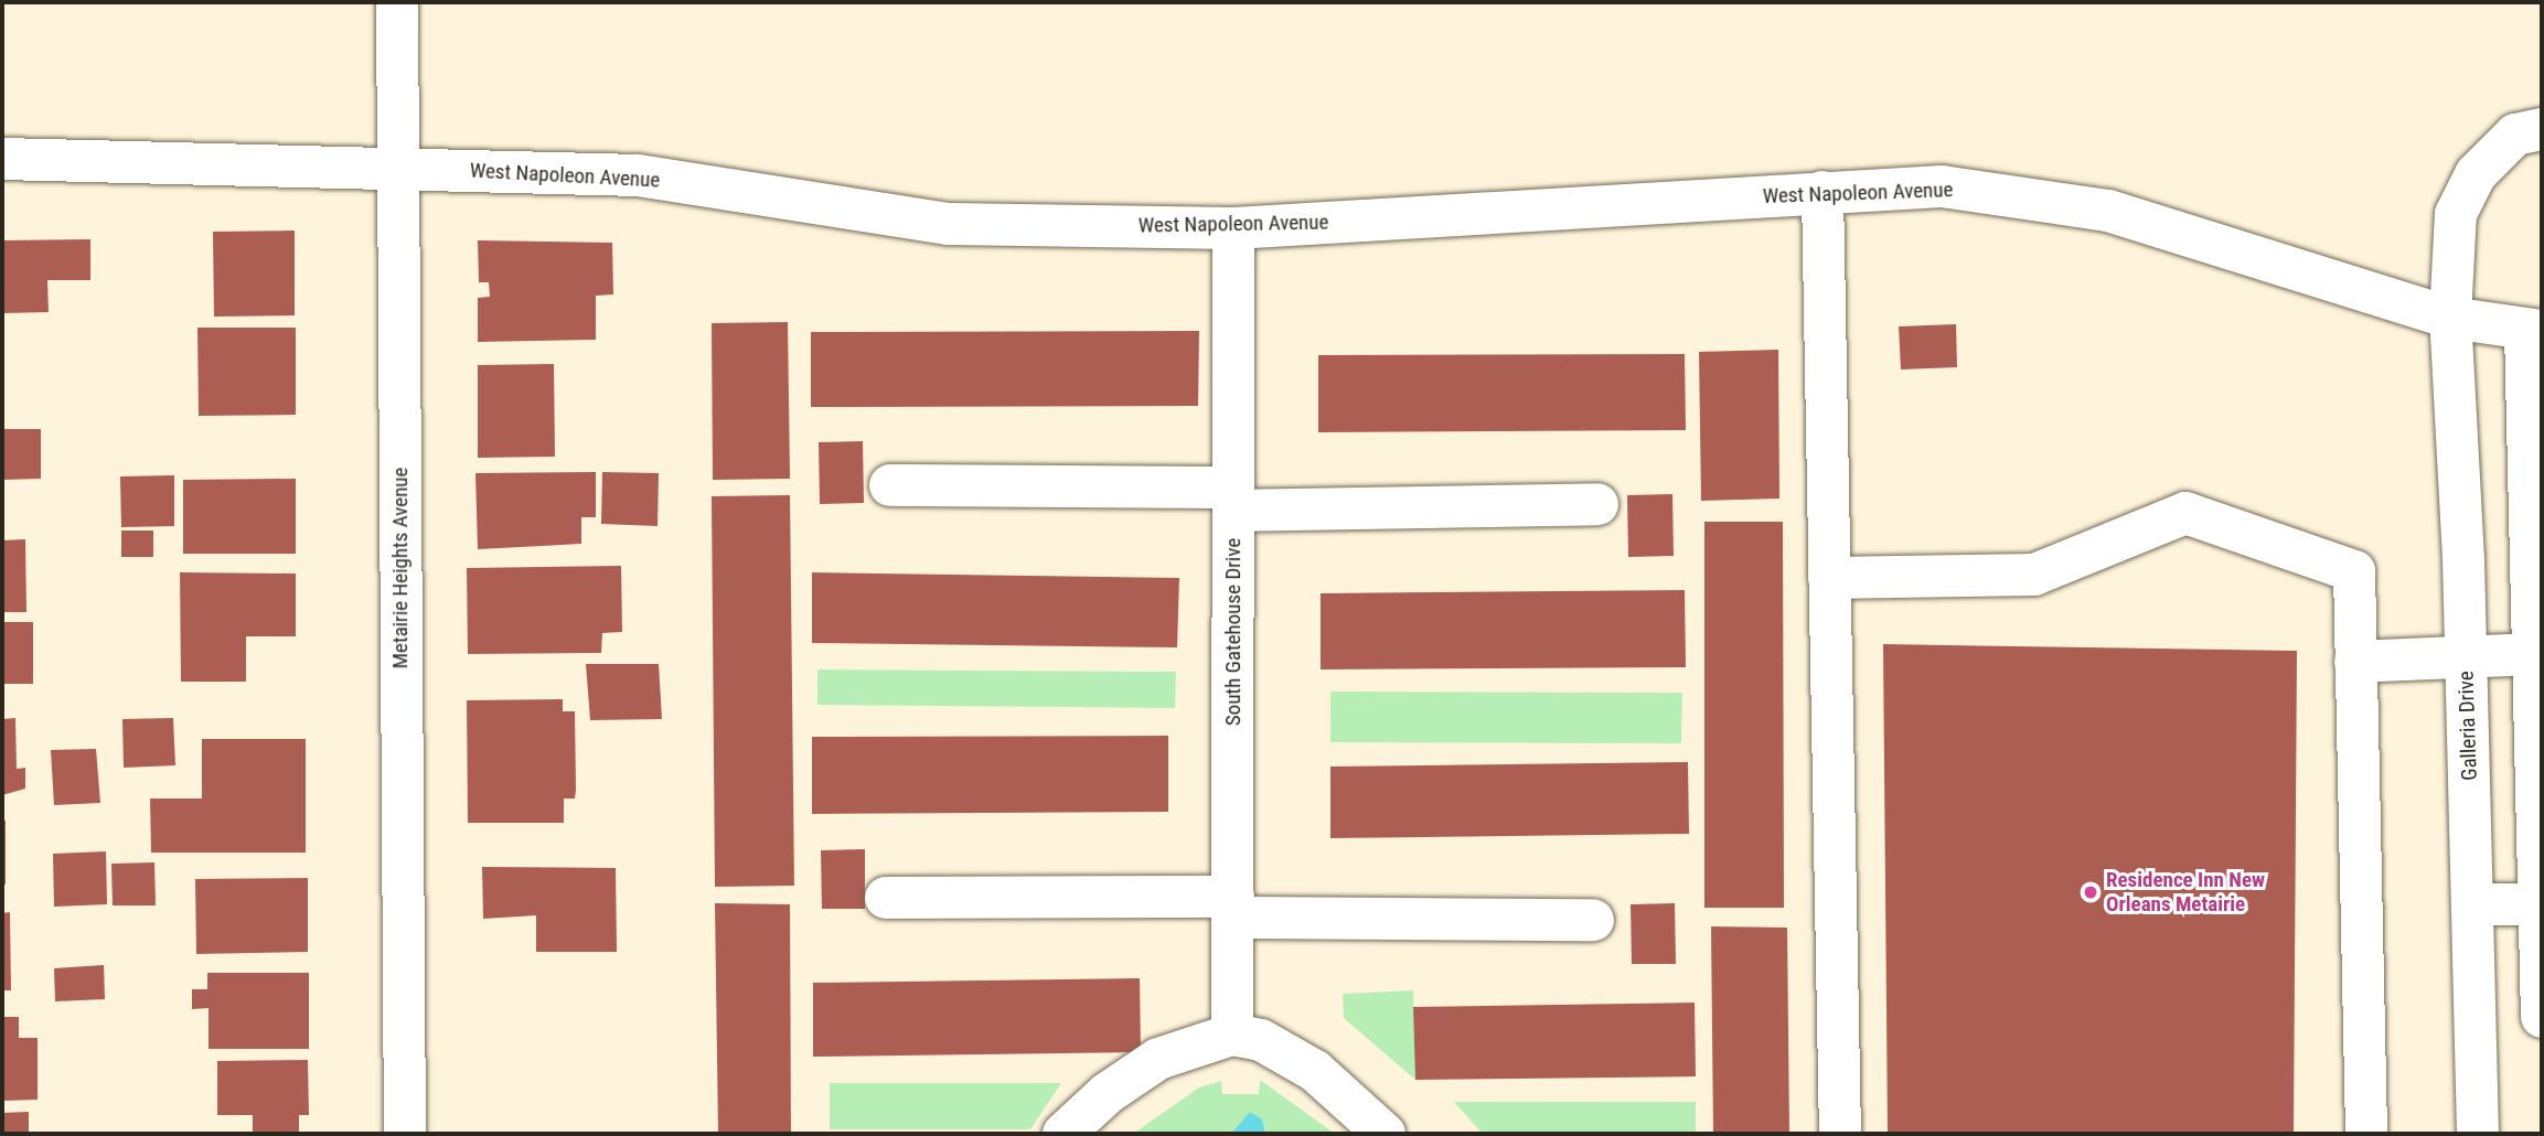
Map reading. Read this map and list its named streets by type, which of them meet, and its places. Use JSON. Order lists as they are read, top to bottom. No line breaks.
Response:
{"streets":{"street":["West Napoleon Avenue","Metairie Heights Avenue","South Gatehouse Drive","Galleria Drive"]},"crossings":[["West Napoleon Avenue","Metairie Heights Avenue"],["West Napoleon Avenue","South Gatehouse Drive"],["West Napoleon Avenue","Galleria Drive"]],"places":["Residence Inn New Orleans Metairie"]}
